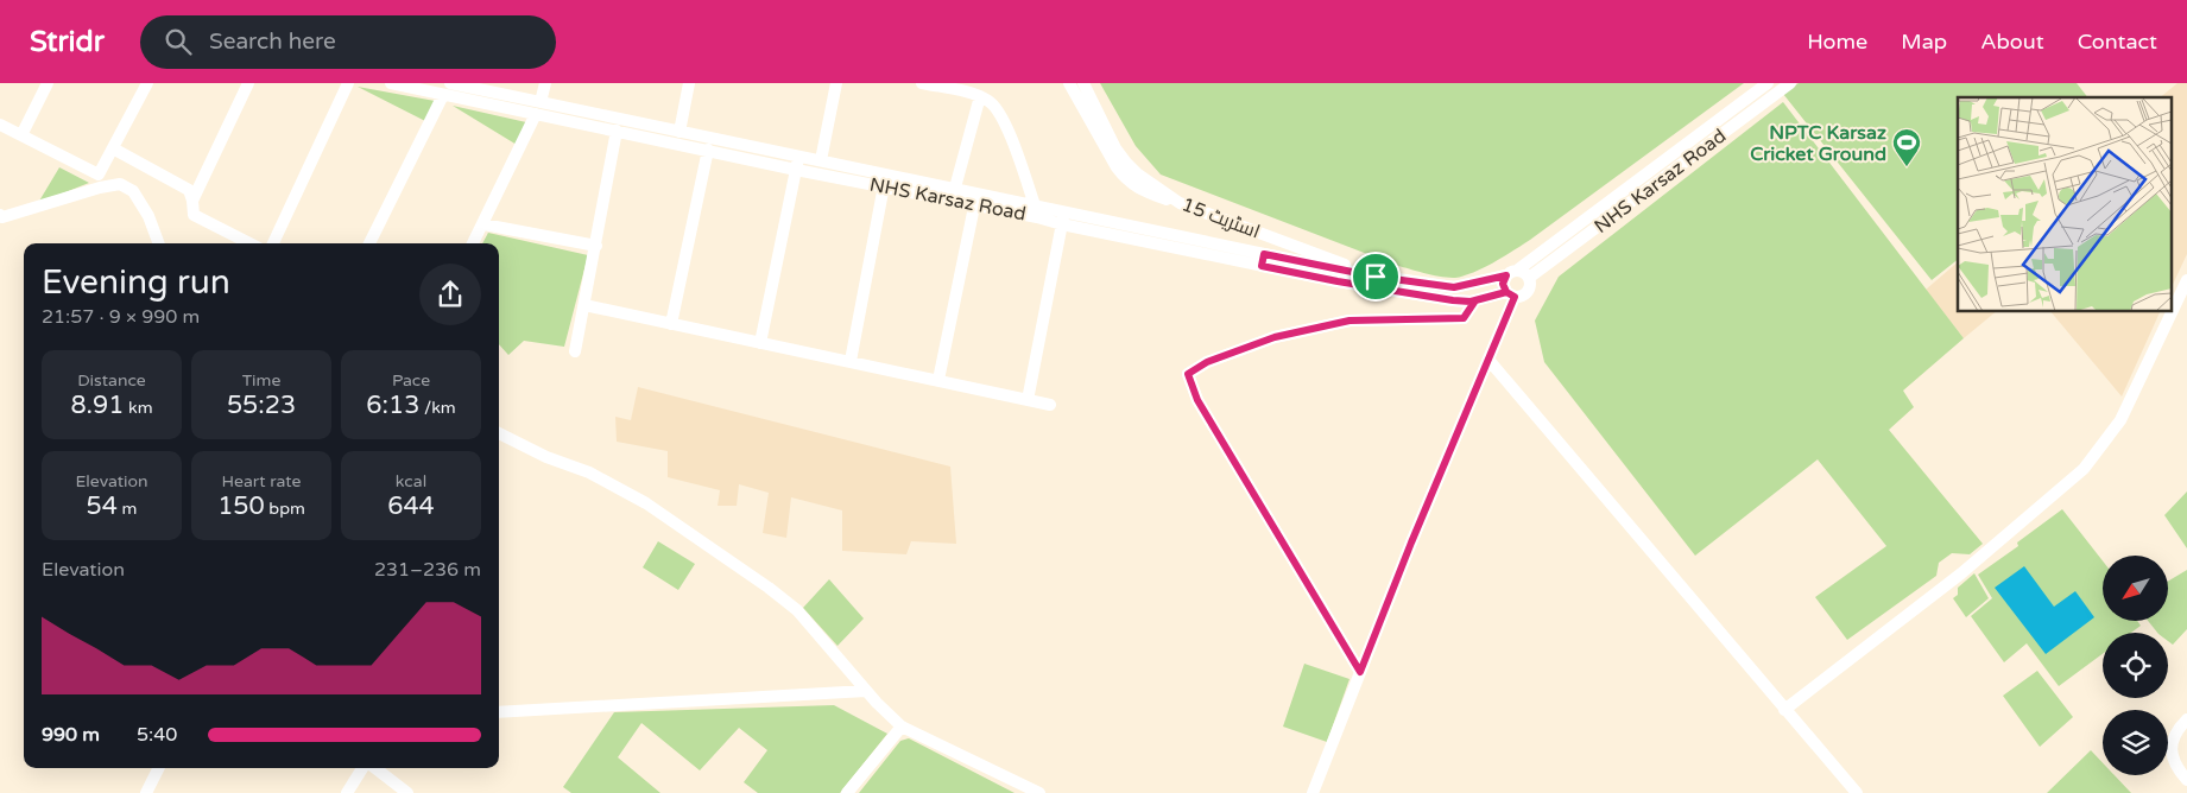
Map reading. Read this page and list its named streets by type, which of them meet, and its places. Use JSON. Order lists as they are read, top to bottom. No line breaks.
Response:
{"streets":{"street":["NHS Karsaz Road","اسٹریٹ 15"]},"crossings":[["NHS Karsaz Road","اسٹریٹ 15"]],"places":{"sports":["NPTC Karsaz Cricket Ground"]},"north":"bottom left","page":{"header":"Stridr","search":"Search here","nav":["Home","Map","About","Contact"],"heading":["Evening run","21:57 · 9 × 990 m"],"stats":[["Distance","8.91 km"],["Time","55:23"],["Pace","6:13 /km"],["Elevation","54 m"],["Heart rate","150 bpm"],["kcal","644"]],"chart":["Elevation","231–236 m"],"list":[{"name":"990 m","note":"5:40"}]}}
